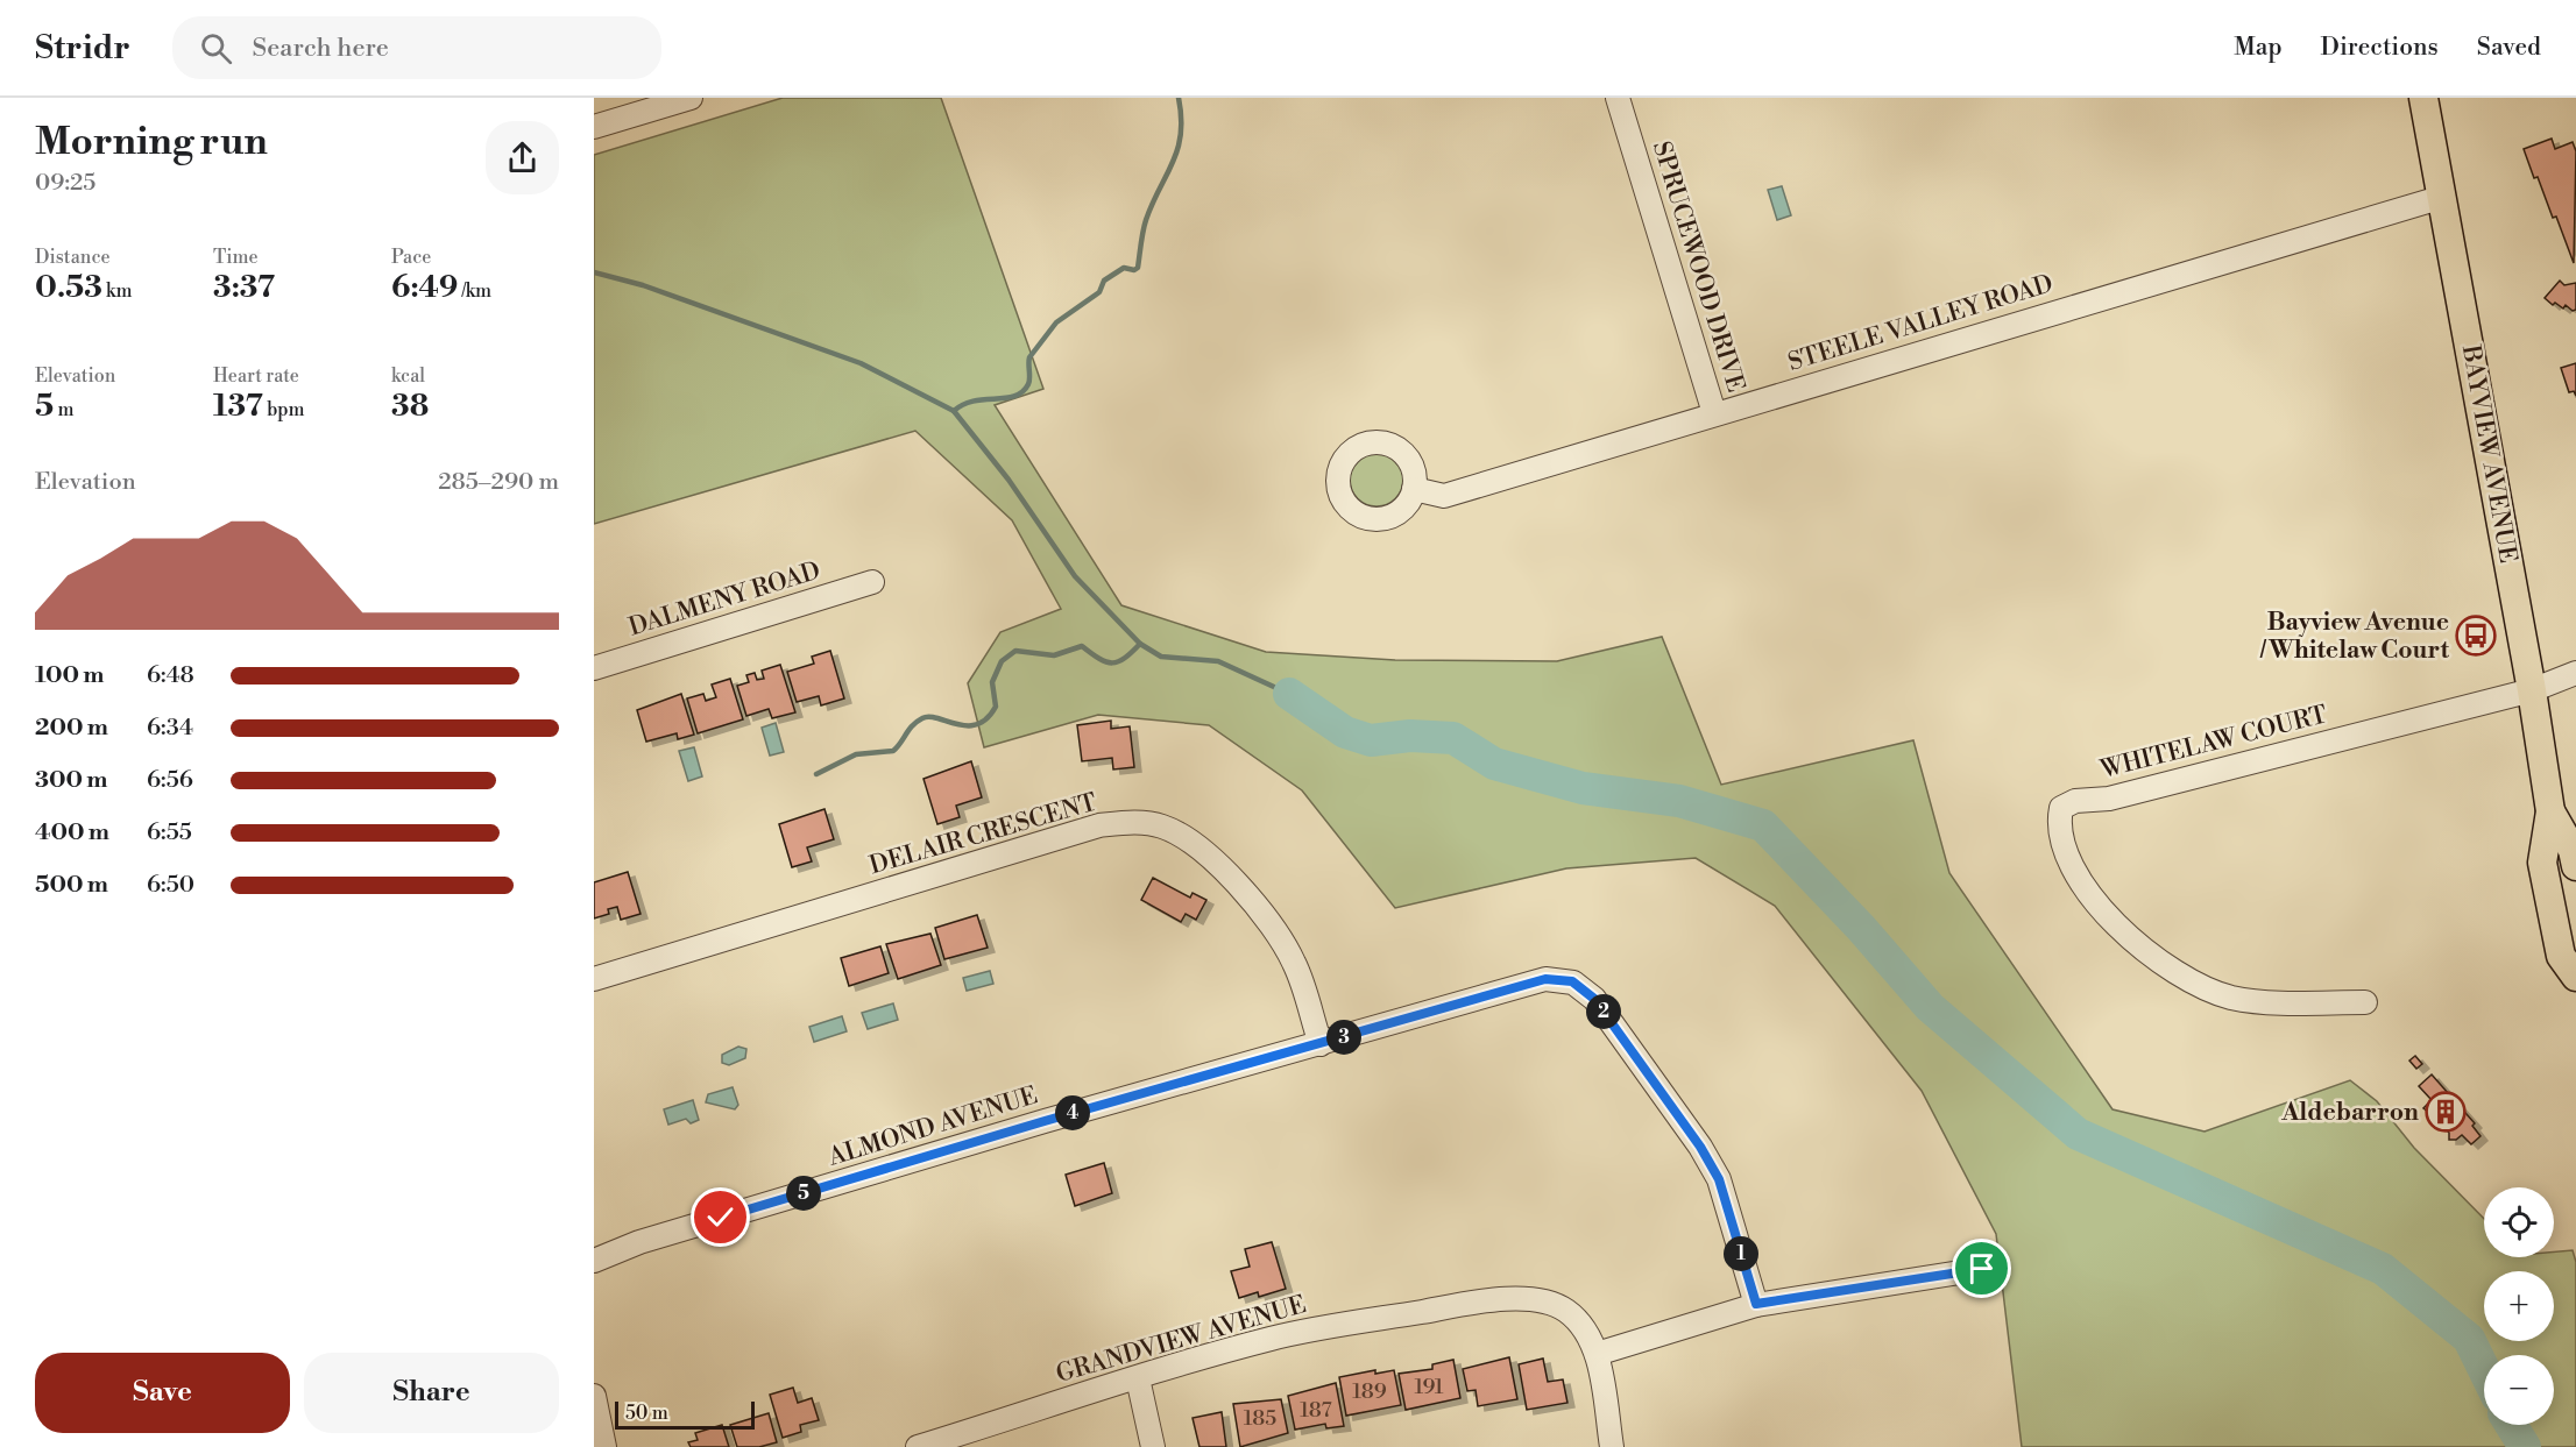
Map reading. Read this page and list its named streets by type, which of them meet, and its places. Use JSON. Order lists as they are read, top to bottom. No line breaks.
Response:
{"streets":{"main road":["BAYVIEW AVENUE"],"street":["SPRUCEWOOD DRIVE","STEELE VALLEY ROAD","DALMENY ROAD","WHITELAW COURT","DELAIR CRESCENT","ALMOND AVENUE","GRANDVIEW AVENUE"]},"crossings":[["SPRUCEWOOD DRIVE","STEELE VALLEY ROAD"],["STEELE VALLEY ROAD","BAYVIEW AVENUE"],["BAYVIEW AVENUE","WHITELAW COURT"],["DELAIR CRESCENT","ALMOND AVENUE"]],"places":{"bus stop":["Bayview Avenue / Whitelaw Court"],"building":["Aldebarron"]},"house_numbers":["191","189","187","185"],"scale_bar":"50 m","page":{"header":"Stridr","search":"Search here","nav":["Map","Directions","Saved"],"heading":["Morning run","09:25"],"stats":[["Distance","0.53 km"],["Time","3:37"],["Pace","6:49 /km"],["Elevation","5 m"],["Heart rate","137 bpm"],["kcal","38"]],"chart":["Elevation","285–290 m"],"list":[{"name":"100 m","note":"6:48"},{"name":"200 m","note":"6:34"},{"name":"300 m","note":"6:56"},{"name":"400 m","note":"6:55"},{"name":"500 m","note":"6:50"}],"pins":["2","3","4","5","1"],"map_buttons":["+","−"],"buttons":["Save","Share"],"scale":"50 m"}}
